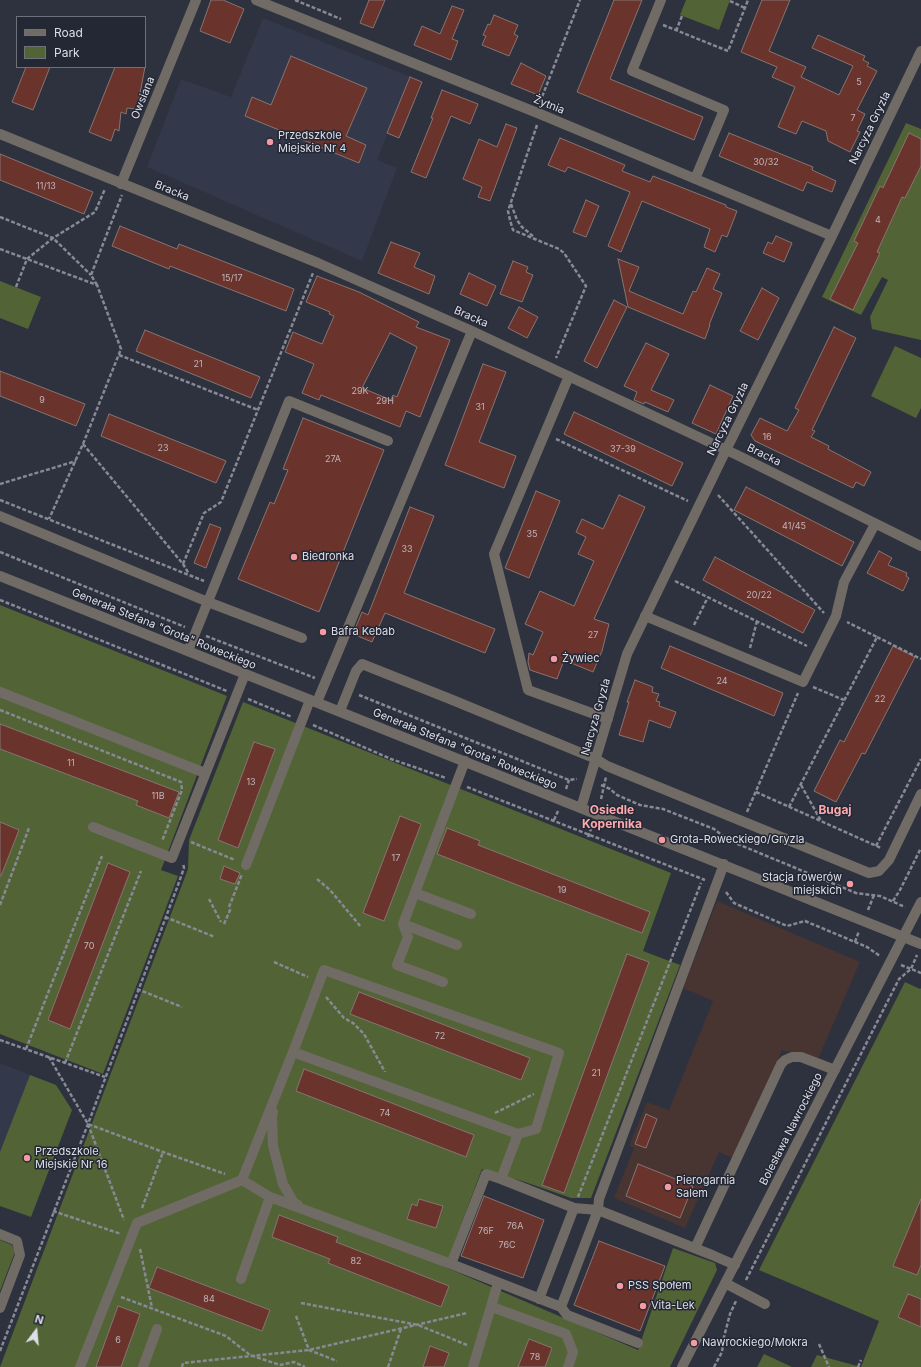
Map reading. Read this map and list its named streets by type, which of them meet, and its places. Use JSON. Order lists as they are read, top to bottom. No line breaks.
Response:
{"streets":{"street":["Owsiana","Żytnia","Narcyza Gryzla","Bracka","Generała Stefana \"Grota\" Roweckiego","Bolesława Nawrockiego"]},"crossings":[["Owsiana","Bracka"],["Żytnia","Narcyza Gryzla"],["Narcyza Gryzla","Bracka"],["Narcyza Gryzla","Generała Stefana \"Grota\" Roweckiego"],["Generała Stefana \"Grota\" Roweckiego","Bolesława Nawrockiego"]],"districts":["Osiedle Kopernika","Bugaj"],"places":["Przedszkole Miejskie Nr 4","Biedronka","Bafra Kebab","Żywiec","Grota-Roweckiego/Gryzla","Stacja rowerów miejskich","Przedszkole Miejskie Nr 16","Pierogarnia Salem","PSS Społem","Vita-Lek","Nawrockiego/Mokra"],"house_numbers":["5","7","30/32","11/13","4","15/17","21","29K","9","29H","31","16","23","37-39","27A","41/45","35","33","20/22","27","24","22","11","13","11B","17","19","70","72","21","74","76A","76F","76C","82","84","6","78"],"legend":["Road","Park"],"north":"top"}
